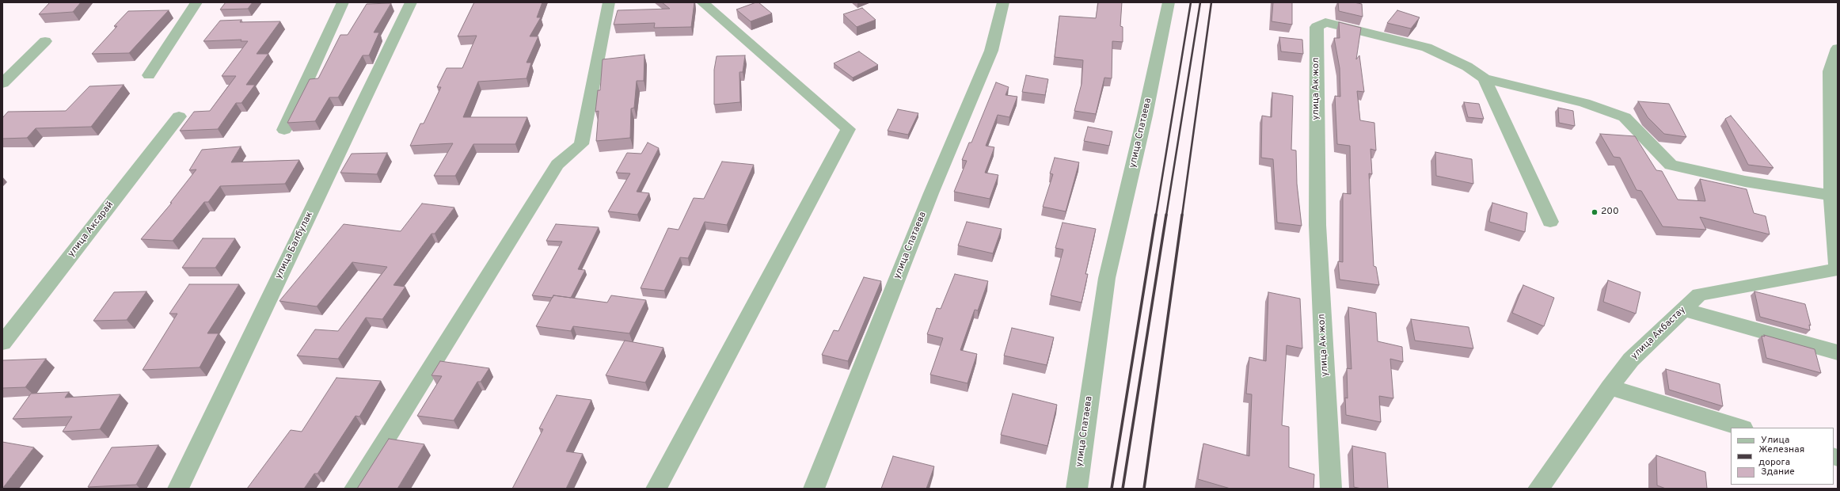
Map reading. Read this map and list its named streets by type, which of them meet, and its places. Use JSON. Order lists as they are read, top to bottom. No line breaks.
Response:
{"streets":{"street":["улица Ак жол","улица Спатаева","улица Аксарай","улица Балбулак","улица Акбастау"]},"places":["200"],"legend":["Улица","Железная дорога","Здание"]}
